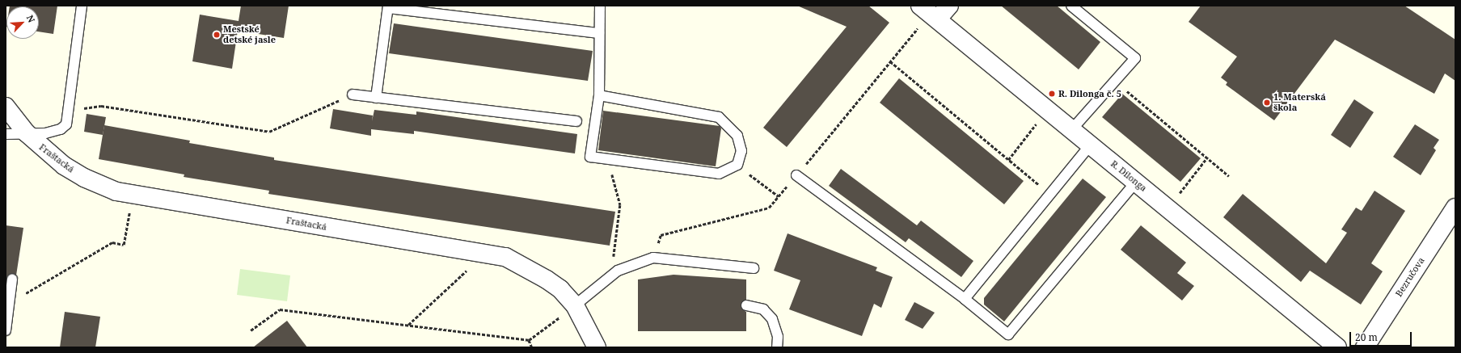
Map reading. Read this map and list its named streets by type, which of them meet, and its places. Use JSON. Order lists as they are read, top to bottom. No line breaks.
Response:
{"streets":{"street":["Fraštacká","R. Dilonga","Bezručova"]},"places":["Mestské detské jasle","R. Dilonga č. 5","1. Materská škola"],"scale_bar":"20 m","north":"top right"}
